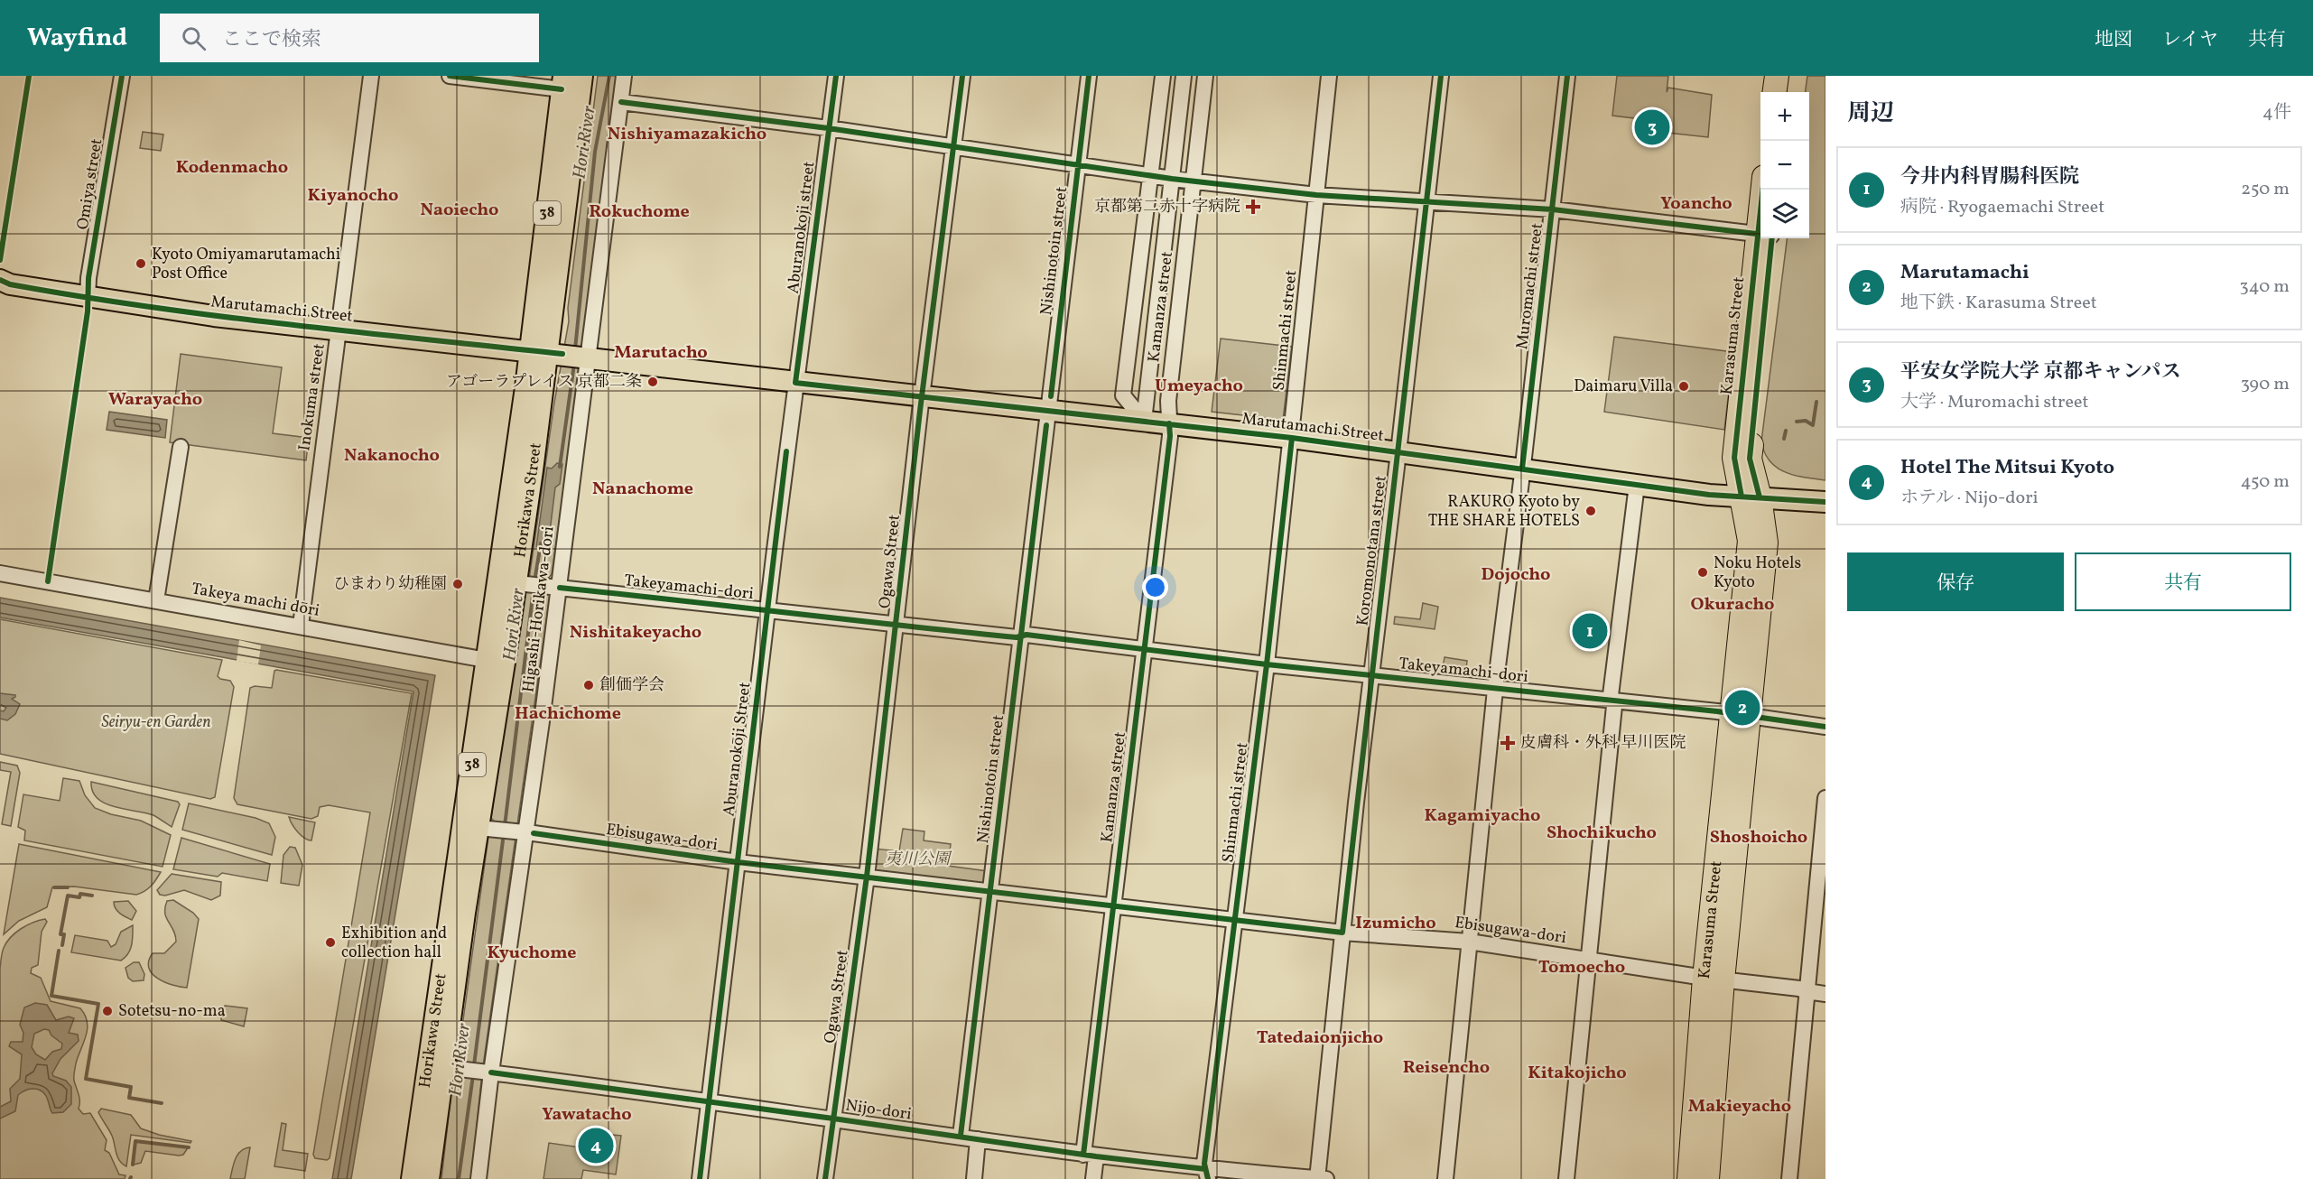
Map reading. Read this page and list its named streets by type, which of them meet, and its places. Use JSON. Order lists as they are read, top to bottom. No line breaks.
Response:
{"streets":{"highway":["Karasuma Street"],"main road":["38","Marutamachi Street","Horikawa Street"],"street":["Omiya street","Aburanokoji street","Nishinotoin street","Muromachi street","Kamanza street","Shinmachi street","Inokuma street","Koromonotana street","Ogawa Street","Takeyamachi-dori","Takeya machi dōri","Higashi-Horikawa-dori","Aburanokōji Street","Ebisugawa-dori","Nijo-dori"]},"crossings":[["Omiya street","Marutamachi Street"],["Aburanokoji street","Marutamachi Street"],["Aburanokoji street","Takeyamachi-dori"],["Aburanokoji street","Aburanokōji Street"],["Nishinotoin street","Marutamachi Street"],["Nishinotoin street","Takeyamachi-dori"],["Nishinotoin street","Ebisugawa-dori"],["Nishinotoin street","Nijo-dori"],["Muromachi street","Marutamachi Street"],["Muromachi street","Takeyamachi-dori"],["Muromachi street","Ebisugawa-dori"],["Kamanza street","Marutamachi Street"],["Kamanza street","Takeyamachi-dori"],["Kamanza street","Ebisugawa-dori"],["Kamanza street","Nijo-dori"],["Marutamachi Street","Shinmachi street"],["Marutamachi Street","Karasuma Street"],["Marutamachi Street","Inokuma street"],["Marutamachi Street","Horikawa Street"],["Marutamachi Street","Koromonotana street"],["Marutamachi Street","Ogawa Street"],["Marutamachi Street","Higashi-Horikawa-dori"],["Shinmachi street","Takeyamachi-dori"],["Shinmachi street","Ebisugawa-dori"],["Shinmachi street","Nijo-dori"],["Karasuma Street","Takeyamachi-dori"],["Karasuma Street","Ebisugawa-dori"],["Inokuma street","Takeya machi dōri"],["Horikawa Street","Takeyamachi-dori"],["Horikawa Street","Takeya machi dōri"],["Horikawa Street","Higashi-Horikawa-dori"],["Horikawa Street","Ebisugawa-dori"],["Horikawa Street","Nijo-dori"],["Koromonotana street","Takeyamachi-dori"],["Koromonotana street","Ebisugawa-dori"],["Ogawa Street","Takeyamachi-dori"],["Ogawa Street","Ebisugawa-dori"],["Ogawa Street","Nijo-dori"],["Takeyamachi-dori","Higashi-Horikawa-dori"],["Takeyamachi-dori","Aburanokōji Street"],["Higashi-Horikawa-dori","Ebisugawa-dori"],["Higashi-Horikawa-dori","Nijo-dori"],["Aburanokōji Street","Ebisugawa-dori"],["Aburanokōji Street","Nijo-dori"]],"districts":["Nishiyamazakicho","Kodenmacho","Kiyanocho","Yoancho","Naoiecho","Rokuchome","Marutacho","Umeyacho","Warayacho","Nakanocho","Nanachome","Dojocho","Okuracho","Nishitakeyacho","Hachichome","Kagamiyacho","Shochikucho","Shoshoicho","Izumicho","Kyuchome","Tomoecho","Tatedaionjicho","Reisencho","Kitakojicho","Makieyacho","Yawatacho"],"water":["Hori River"],"parks":["Seiryu-en Garden","夷川公園"],"places":{"health":["京都第二赤十字病院","皮膚科・外科 早川医院"],"other":["Kyoto Omiyamarutamachi Post Office","アゴーラプレイス 京都二条","Daimaru Villa","RAKURO Kyoto by THE SHARE HOTELS","Noku Hotels Kyoto","ひまわり幼稚園","創価学会","Exhibition and collection hall","Sotetsu-no-ma"]},"page":{"header":"Wayfind","search":"ここで検索","nav":["地図","レイヤ","共有"],"heading":["周辺","4件"],"map_buttons":["+","−"],"pins":["3","1","2","4"],"list":[{"mark":"1","name":"今井内科胃腸科医院","note":"病院 · Ryogaemachi Street","value":"250 m"},{"mark":"2","name":"Marutamachi","note":"地下鉄 · Karasuma Street","value":"340 m"},{"mark":"3","name":"平安女学院大学 京都キャンパス","note":"大学 · Muromachi street","value":"390 m"},{"mark":"4","name":"Hotel The Mitsui Kyoto","note":"ホテル · Nijo-dori","value":"450 m"}],"buttons":["保存","共有"]}}
